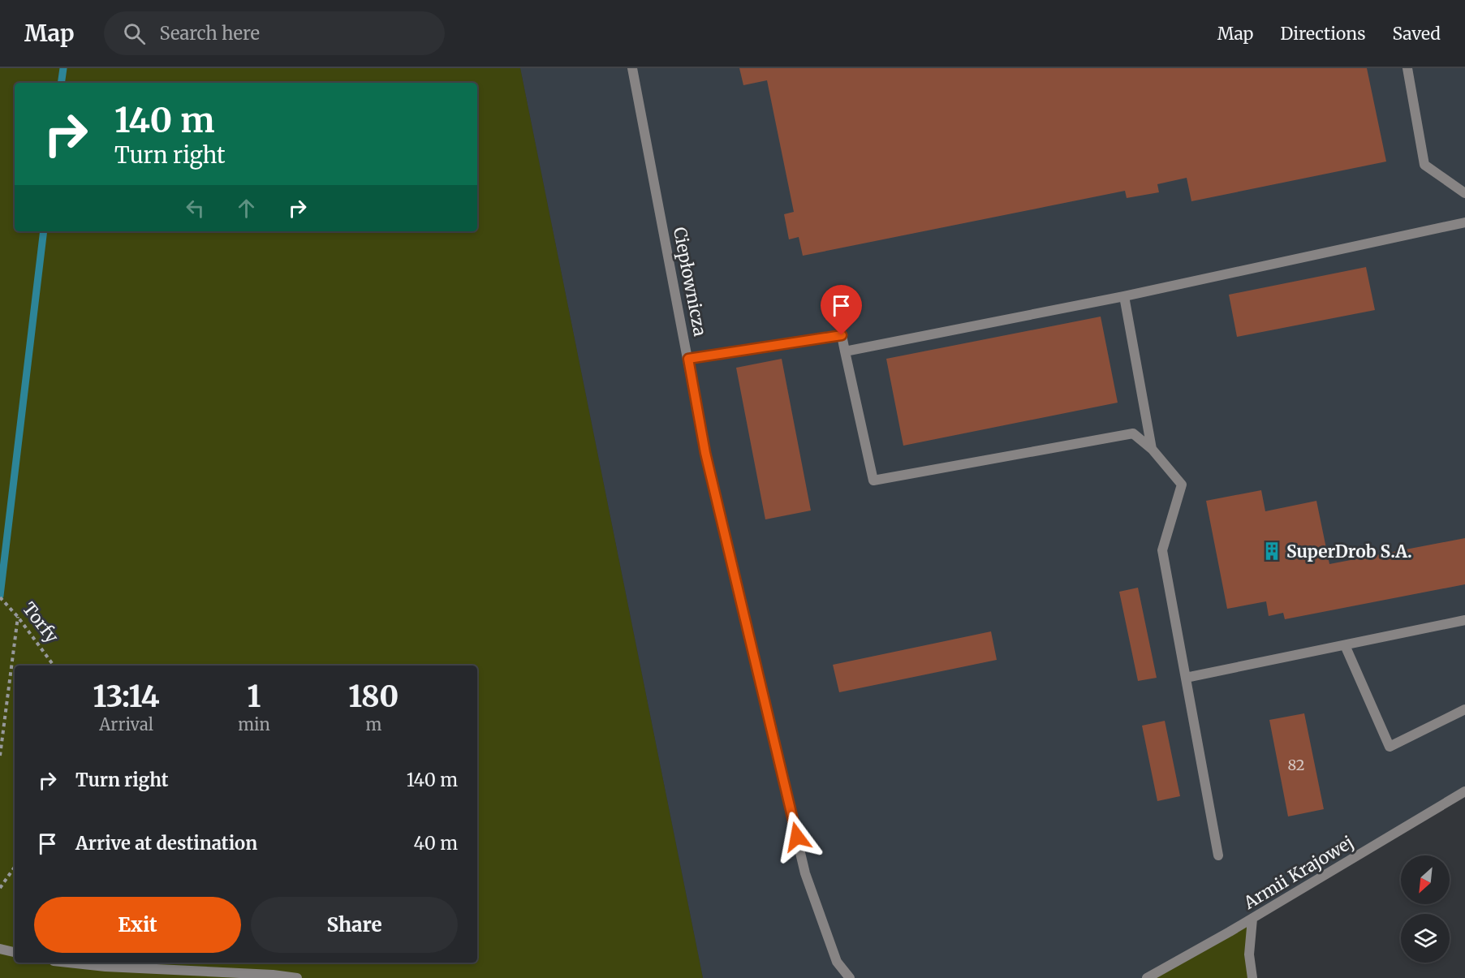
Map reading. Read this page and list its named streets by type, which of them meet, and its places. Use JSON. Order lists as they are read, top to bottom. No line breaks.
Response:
{"streets":{"street":["Ciepłownicza","Armii Krajowej"],"path":["Torfy"]},"places":{"building":["SuperDrob S.A."]},"house_numbers":["82"],"north":"bottom left","page":{"header":"Map","search":"Search here","nav":["Map","Directions","Saved"],"turn":["140 m","Turn right"],"eta":["13:14","Arrival","1","min","180","m"],"list":[{"name":"Turn right","value":"140 m"},{"name":"Arrive at destination","value":"40 m"}],"buttons":["Exit","Share"]}}
